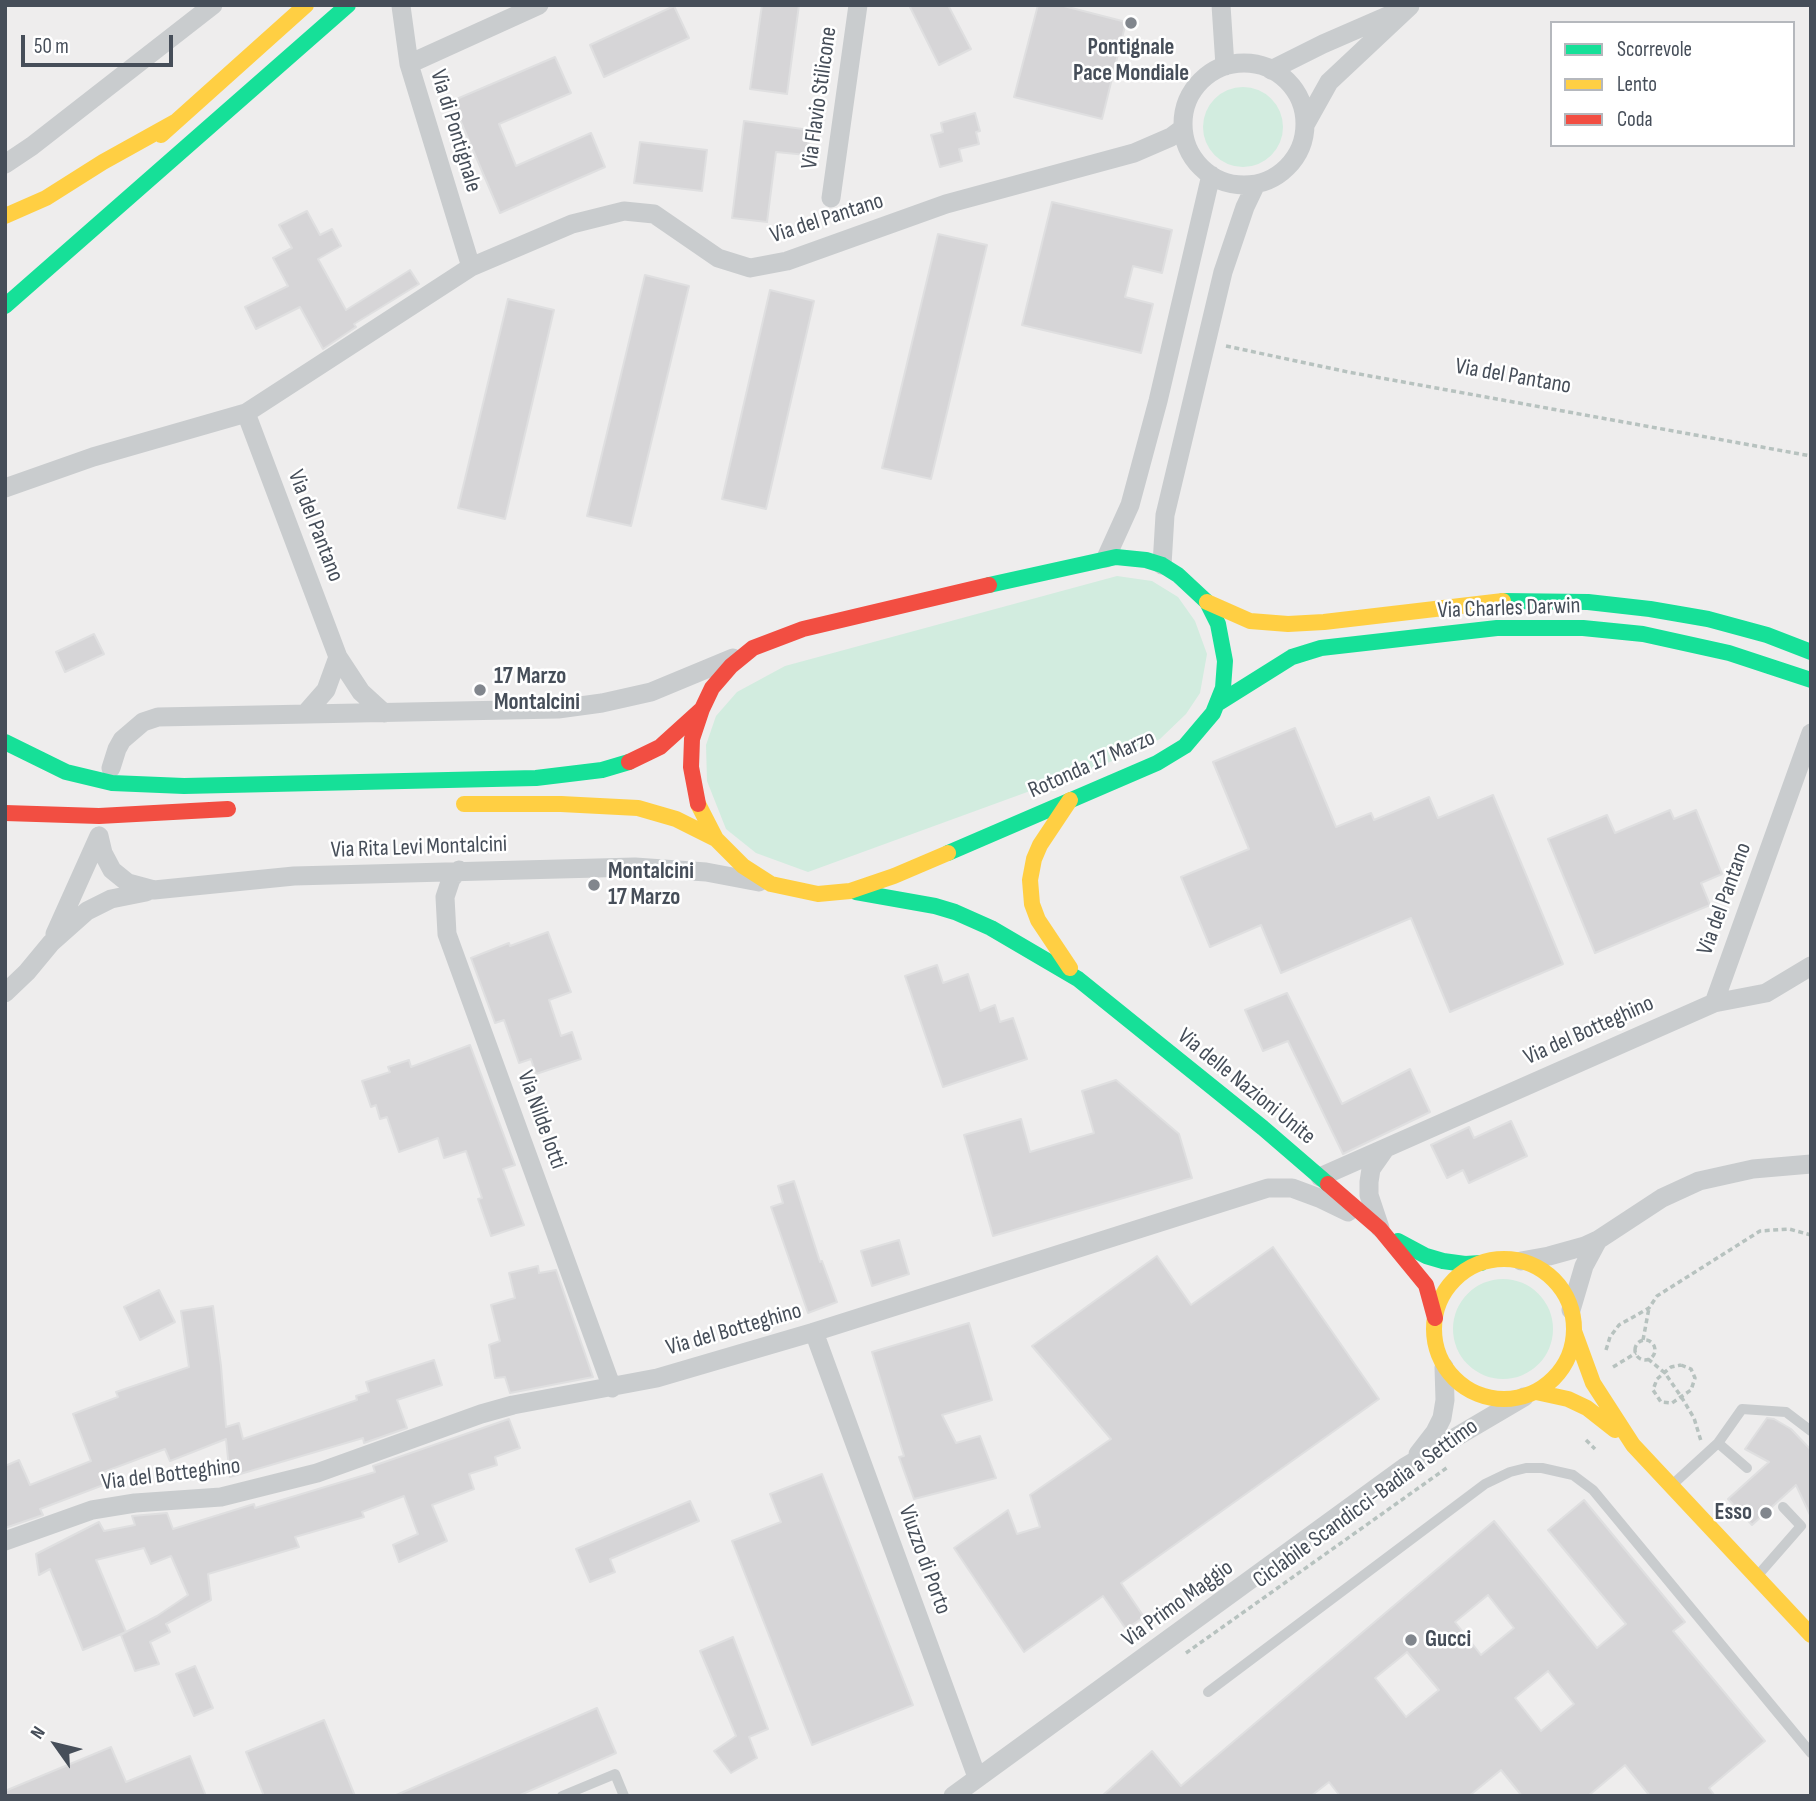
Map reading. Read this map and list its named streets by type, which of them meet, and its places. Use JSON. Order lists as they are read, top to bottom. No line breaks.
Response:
{"streets":{"main road":["Via Charles Darwin","Rotonda 17 Marzo","Via delle Nazioni Unite"],"street":["Via Flavio Stilicone","Via di Pontignale","Via del Pantano","Via Rita Levi Montalcini","Via del Botteghino","Via Nilde Iotti","Viuzzo di Porto","Via Primo Maggio"],"path":["Ciclabile Scandicci-Badia a Settimo"]},"crossings":[["Via di Pontignale","Via del Pantano"],["Via del Pantano","Via del Botteghino"],["Via Charles Darwin","Rotonda 17 Marzo"],["Rotonda 17 Marzo","Via Rita Levi Montalcini"],["Rotonda 17 Marzo","Via delle Nazioni Unite"],["Via Rita Levi Montalcini","Via Nilde Iotti"],["Via del Botteghino","Via delle Nazioni Unite"],["Via del Botteghino","Via Nilde Iotti"],["Via del Botteghino","Viuzzo di Porto"],["Via delle Nazioni Unite","Via Primo Maggio"],["Viuzzo di Porto","Via Primo Maggio"]],"places":["Pontignale Pace Mondiale","17 Marzo Montalcini","Montalcini 17 Marzo","Esso","Gucci"],"legend":["Scorrevole","Lento","Coda"],"scale_bar":"50 m","north":"top left"}
